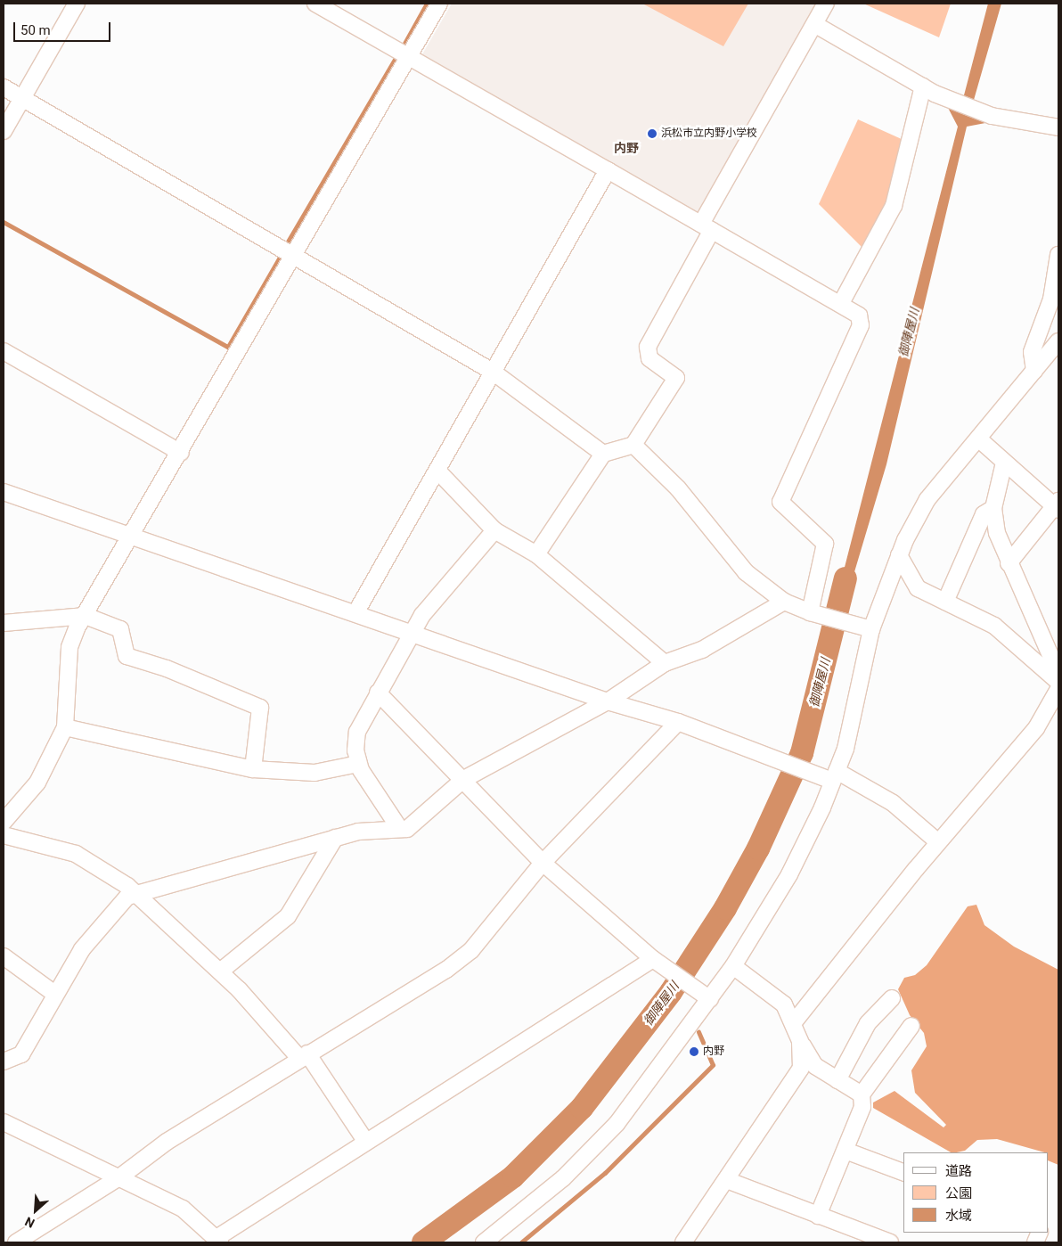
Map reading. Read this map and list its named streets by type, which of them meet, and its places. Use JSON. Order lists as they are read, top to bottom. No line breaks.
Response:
{"districts":["内野"],"water":["御陣屋川"],"places":["浜松市立内野小学校","内野"],"legend":["道路","公園","水域"],"scale_bar":"50 m","north":"bottom left"}
